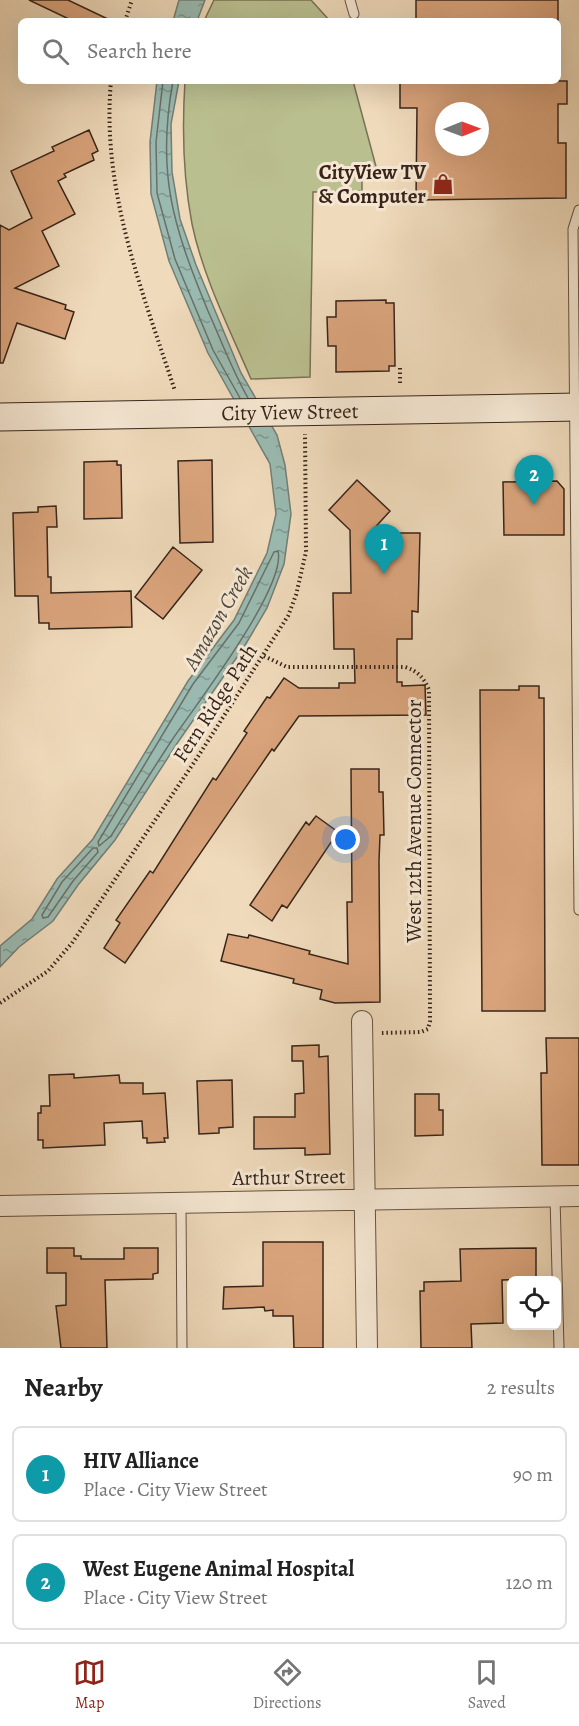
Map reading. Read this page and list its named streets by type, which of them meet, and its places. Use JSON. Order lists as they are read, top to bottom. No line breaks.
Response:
{"streets":{"street":["City View Street","Arthur Street"],"path":["Fern Ridge Path","West 12th Avenue Connector"]},"crossings":[["City View Street","Fern Ridge Path"],["Fern Ridge Path","West 12th Avenue Connector"]],"water":["Amazon Creek"],"places":{"shop":["CityView TV & Computer"]},"north":"right","page":{"search":"Search here","pins":["2","1"],"heading":["Nearby","2 results"],"list":[{"mark":"1","name":"HIV Alliance","note":"Place · City View Street","value":"90 m"},{"mark":"2","name":"West Eugene Animal Hospital","note":"Place · City View Street","value":"120 m"}],"nav":["Map","Directions","Saved"]}}
